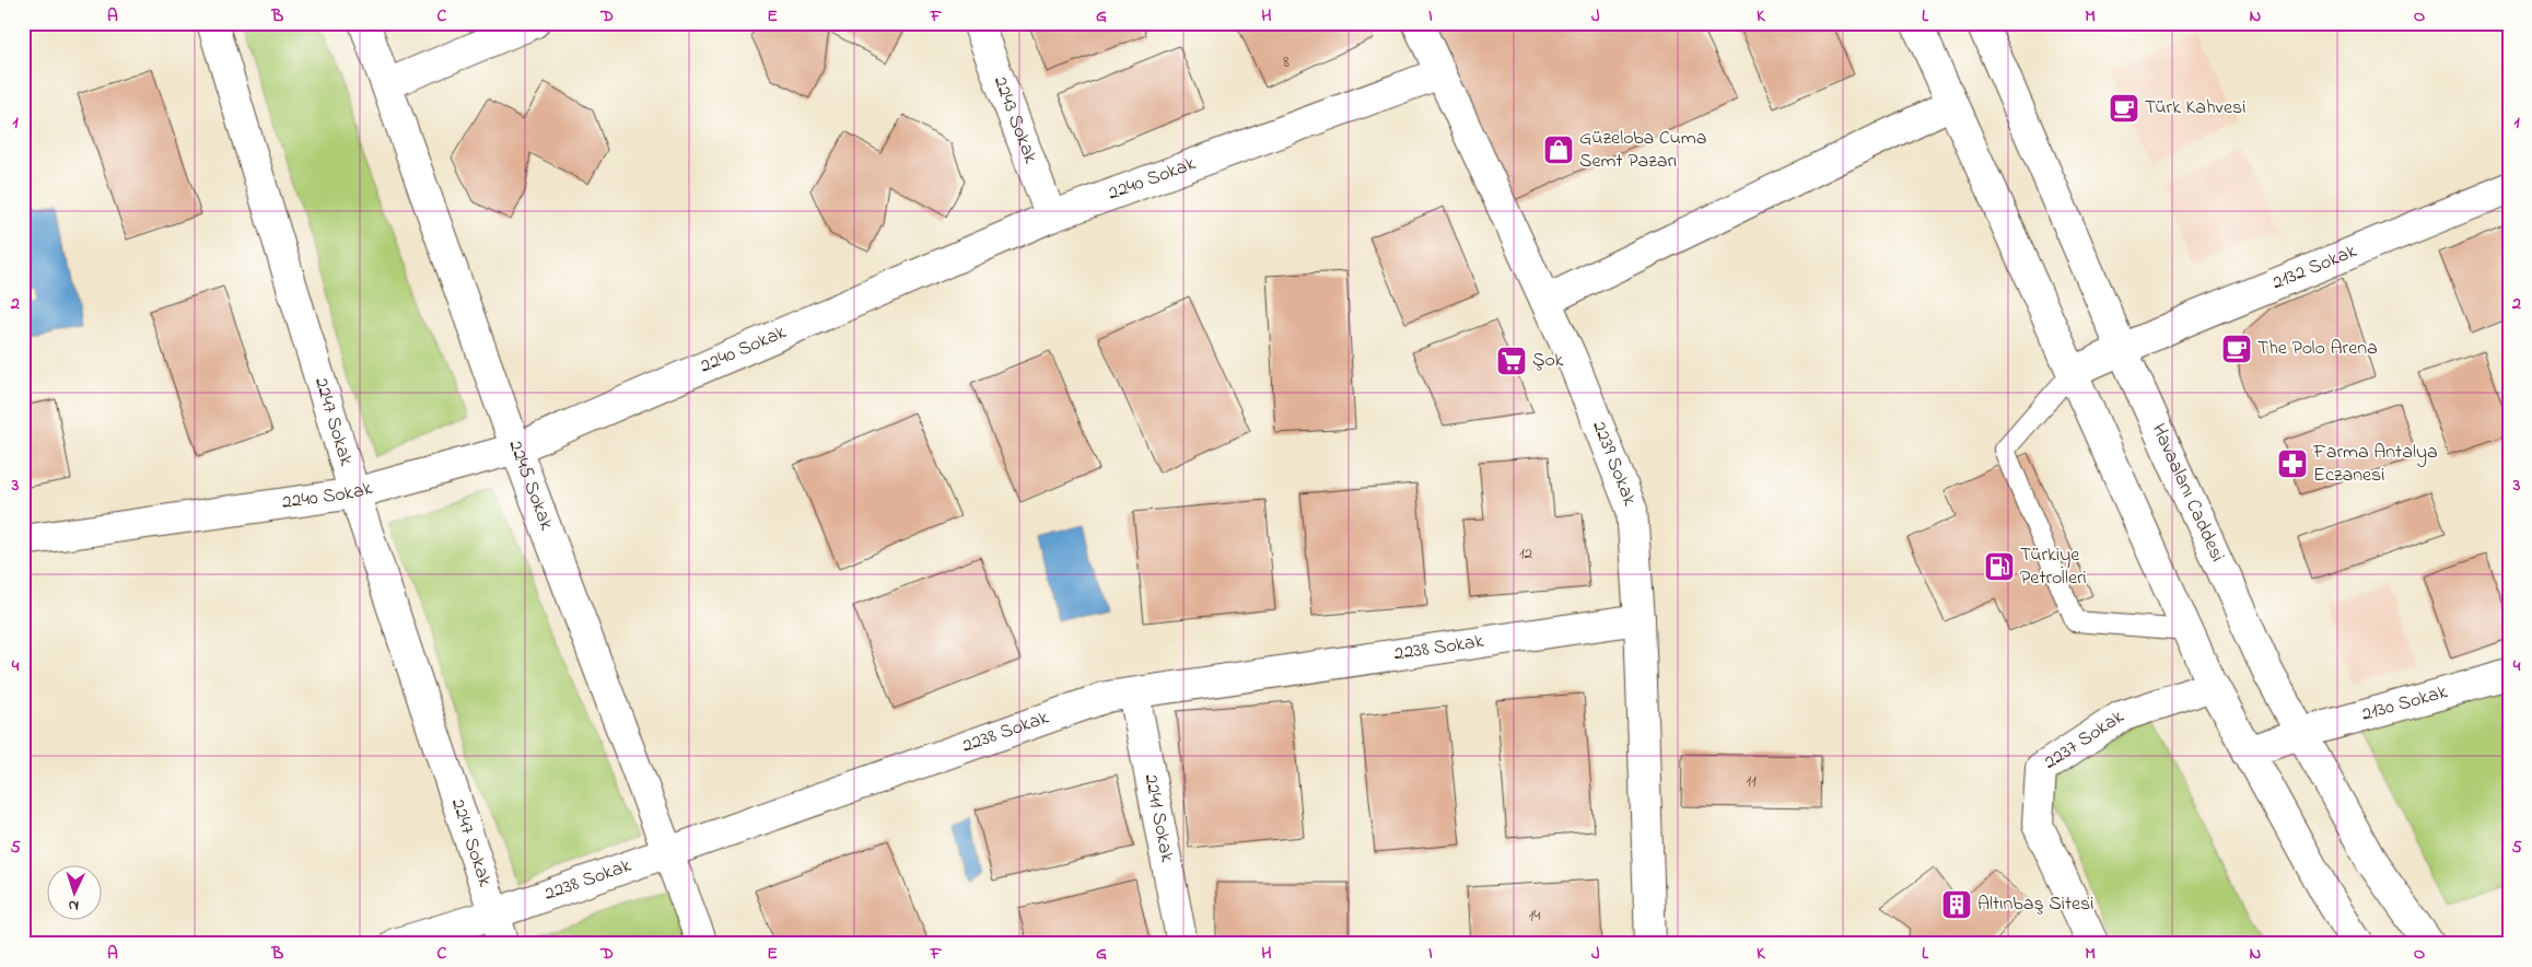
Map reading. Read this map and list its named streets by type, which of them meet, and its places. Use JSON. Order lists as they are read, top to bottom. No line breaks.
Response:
{"streets":{"street":["2243 Sokak","2240 Sokak","2132 Sokak","2247 Sokak","2239 Sokak","2245 Sokak","Havaalanı Caddesi","2238 Sokak","2130 Sokak","2237 Sokak","2241 Sokak"]},"crossings":[["2243 Sokak","2240 Sokak"],["2240 Sokak","2247 Sokak"],["2240 Sokak","2239 Sokak"],["2240 Sokak","2245 Sokak"],["2132 Sokak","Havaalanı Caddesi"],["2247 Sokak","2238 Sokak"],["2239 Sokak","2238 Sokak"],["2245 Sokak","2238 Sokak"],["Havaalanı Caddesi","2130 Sokak"],["2238 Sokak","2241 Sokak"]],"places":{"cafe":["Türk Kahvesi","The Polo Arena"],"shop":["Güzeloba Cuma Semt Pazarı"],"supermarket":["Şok"],"pharmacy":["Farma Antalya Eczanesi"],"fuel station":["Türkiye Petrolleri"],"building":["Altınbaş Sitesi"]},"house_numbers":["8","12","11","14"],"north":"bottom","grid":{"columns":["A","B","C","D","E","F","G","H","I","J","K","L","M","N","O"],"rows":["1","2","3","4","5"]}}
